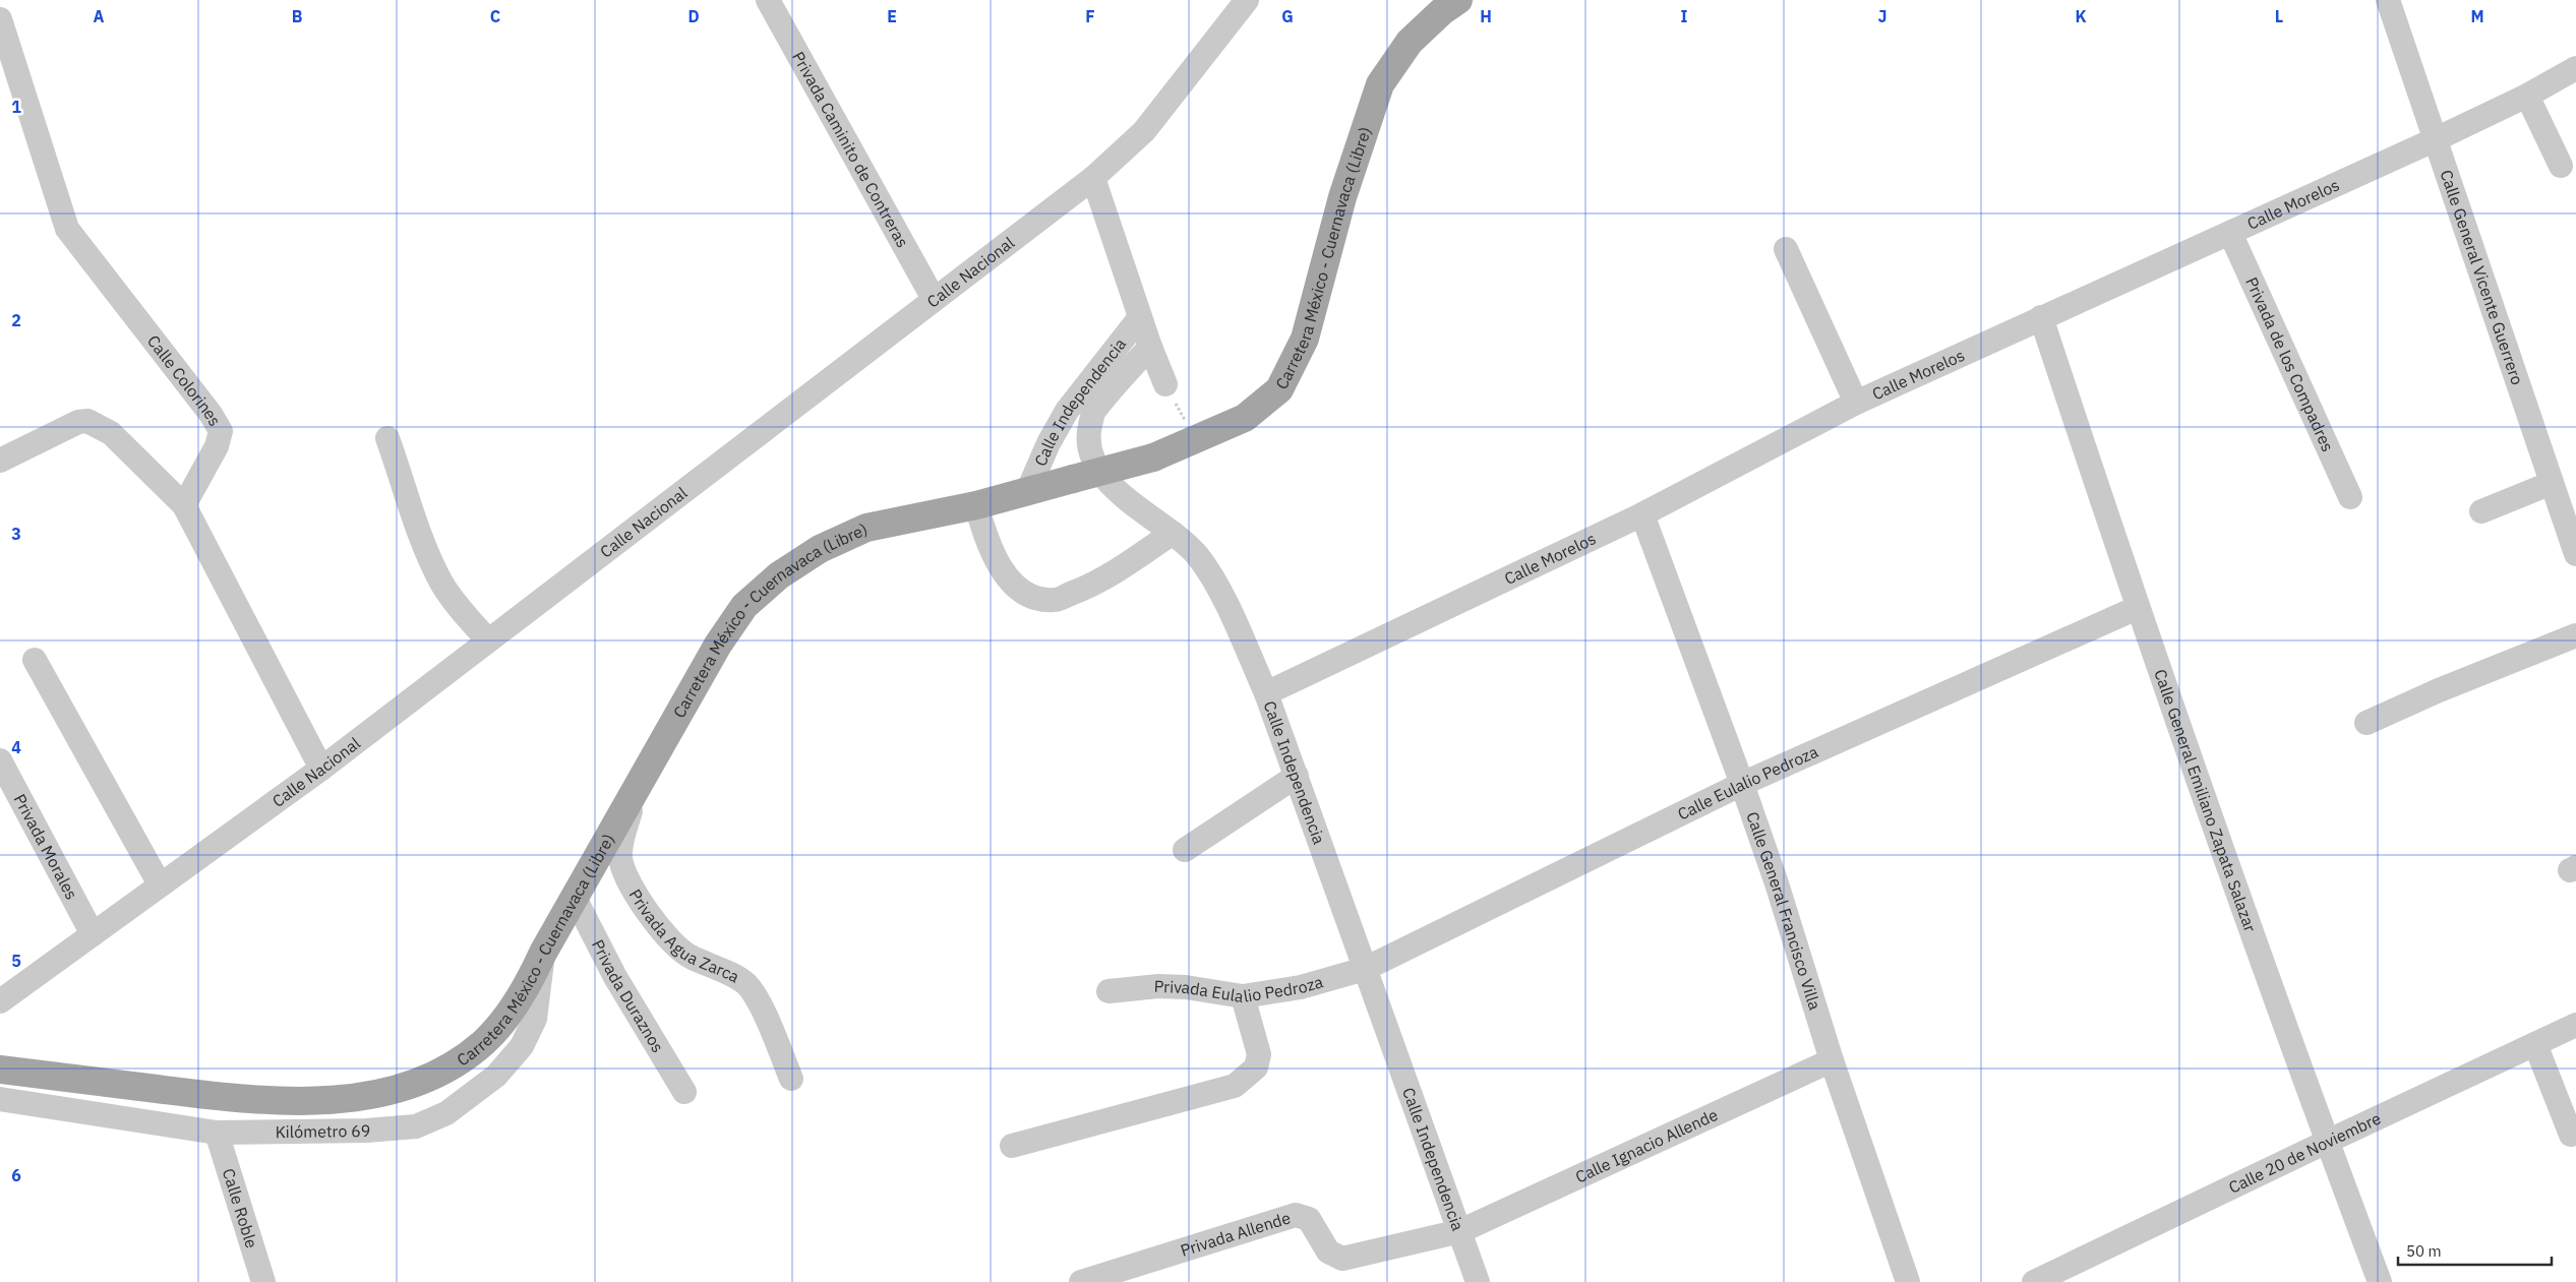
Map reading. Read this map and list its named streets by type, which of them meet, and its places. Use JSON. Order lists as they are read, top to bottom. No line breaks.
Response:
{"streets":{"main road":["Carretera México - Cuernavaca (Libre)"],"street":["Privada Caminito de Contreras","Calle Morelos","Calle Nacional","Calle General Vicente Guerrero","Privada de los Compadres","Calle Colorines","Calle Independencia","Calle Eulalio Pedroza","Calle General Emiliano Zapata Salazar","Privada Morales","Calle General Francisco Villa","Privada Agua Zarca","Privada Eulalio Pedroza","Privada Duraznos","Kilómetro 69","Calle Ignacio Allende","Calle 20 de Noviembre","Calle Roble","Privada Allende"]},"crossings":[["Privada Caminito de Contreras","Calle Nacional"],["Calle Morelos","Calle General Vicente Guerrero"],["Calle Morelos","Privada de los Compadres"],["Calle Morelos","Calle Independencia"],["Calle Morelos","Calle General Emiliano Zapata Salazar"],["Calle Morelos","Calle General Francisco Villa"],["Carretera México - Cuernavaca (Libre)","Calle Independencia"],["Carretera México - Cuernavaca (Libre)","Privada Agua Zarca"],["Carretera México - Cuernavaca (Libre)","Privada Duraznos"],["Carretera México - Cuernavaca (Libre)","Kilómetro 69"],["Calle Nacional","Calle Independencia"],["Calle Nacional","Privada Morales"],["Calle Independencia","Calle Eulalio Pedroza"],["Calle Independencia","Privada Eulalio Pedroza"],["Calle Independencia","Calle Ignacio Allende"],["Calle Independencia","Privada Allende"],["Calle Eulalio Pedroza","Calle General Emiliano Zapata Salazar"],["Calle Eulalio Pedroza","Calle General Francisco Villa"],["Calle Eulalio Pedroza","Privada Eulalio Pedroza"],["Calle General Emiliano Zapata Salazar","Calle 20 de Noviembre"],["Calle General Francisco Villa","Calle Ignacio Allende"],["Kilómetro 69","Calle Roble"],["Calle Ignacio Allende","Privada Allende"]],"scale_bar":"50 m","grid":{"columns":["A","B","C","D","E","F","G","H","I","J","K","L","M"],"rows":["1","2","3","4","5","6"]}}
